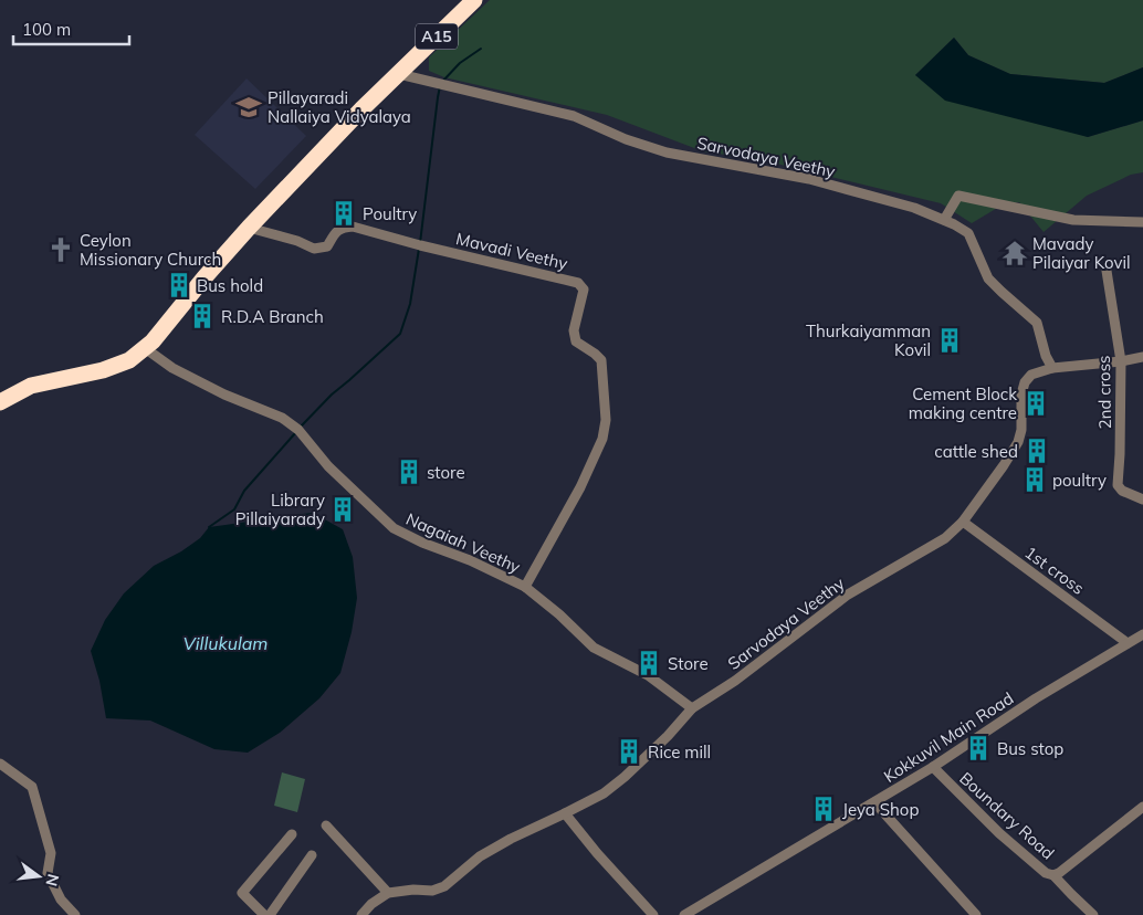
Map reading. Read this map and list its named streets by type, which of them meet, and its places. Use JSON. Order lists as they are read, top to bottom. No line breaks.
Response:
{"streets":{"highway":["A15"],"street":["Sarvodaya Veethy","Mavadi Veethy","2nd cross","Nagaiah Veethy","1st cross","Kokkuvil Main Road","Boundary Road"]},"crossings":[["A15","Sarvodaya Veethy"],["A15","Mavadi Veethy"],["A15","Nagaiah Veethy"],["Sarvodaya Veethy","2nd cross"],["Sarvodaya Veethy","Nagaiah Veethy"],["Sarvodaya Veethy","1st cross"],["Mavadi Veethy","Nagaiah Veethy"],["1st cross","Kokkuvil Main Road"],["Kokkuvil Main Road","Boundary Road"]],"water":["Villukulam"],"places":{"school or university":["Pillayaradi Nallaiya Vidyalaya"],"building":["Poultry","Bus hold","R.D.A Branch","Thurkaiyamman Kovil","Cement Block making centre","cattle shed","store","poultry","Library Pillaiyarady","Store","Bus stop","Rice mill","Jeya Shop"],"church":["Ceylon Missionary Church"],"temple":["Mavady Pilaiyar Kovil"]},"scale_bar":"100 m","north":"right"}
